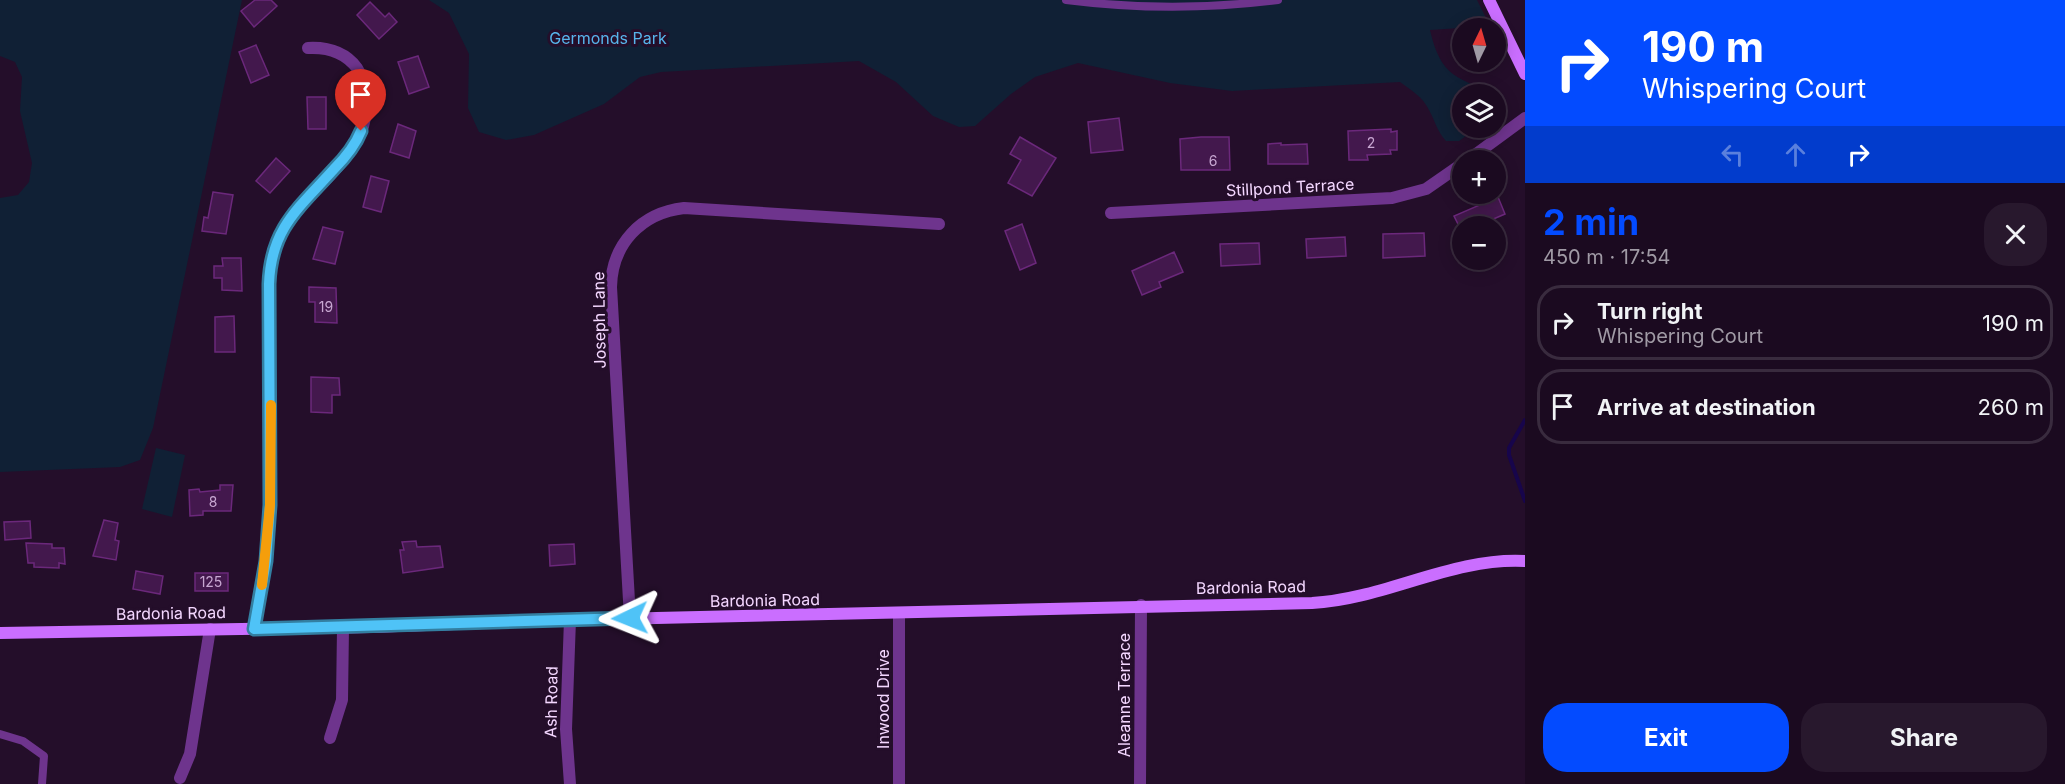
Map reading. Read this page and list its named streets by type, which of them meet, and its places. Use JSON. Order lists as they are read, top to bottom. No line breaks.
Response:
{"streets":{"street":["Stillpond Terrace","Joseph Lane","Bardonia Road","Aleanne Terrace","Inwood Drive","Ash Road"]},"crossings":[["Joseph Lane","Bardonia Road"],["Bardonia Road","Aleanne Terrace"],["Bardonia Road","Inwood Drive"],["Bardonia Road","Ash Road"]],"parks":["Germonds Park"],"house_numbers":["2","6","19","8","125"],"north":"top","page":{"turn":["190 m","Whispering Court"],"map_buttons":["+","−"],"heading":["2 min","450 m · 17:54"],"list":[{"name":"Turn right","note":"Whispering Court","value":"190 m"},{"name":"Arrive at destination","value":"260 m"}],"buttons":["Exit","Share"]}}
